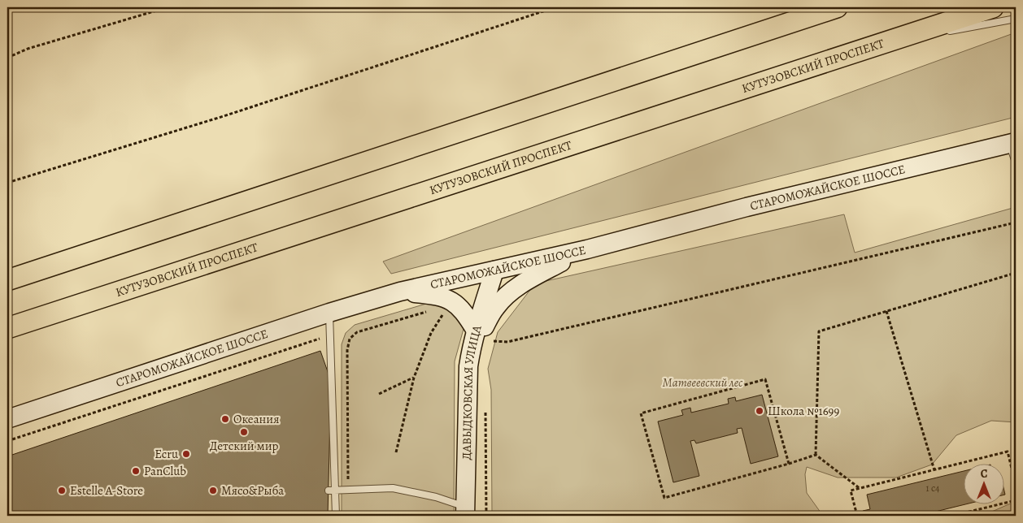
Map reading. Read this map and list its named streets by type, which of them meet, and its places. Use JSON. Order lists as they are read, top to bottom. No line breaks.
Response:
{"streets":{"main road":["КУТУЗОВСКИЙ ПРОСПЕКТ","СТАРОМОЖАЙСКОЕ ШОССЕ","ДАВЫДКОВСКАЯ УЛИЦА"]},"crossings":[["СТАРОМОЖАЙСКОЕ ШОССЕ","ДАВЫДКОВСКАЯ УЛИЦА"]],"parks":["Матвеевский лес"],"places":["Школа №1699","Океания","Детский мир","Ecru","PanClub","Estelle A-Store","Мясо&Рыба"],"house_numbers":["1 с4"],"north":"top"}
